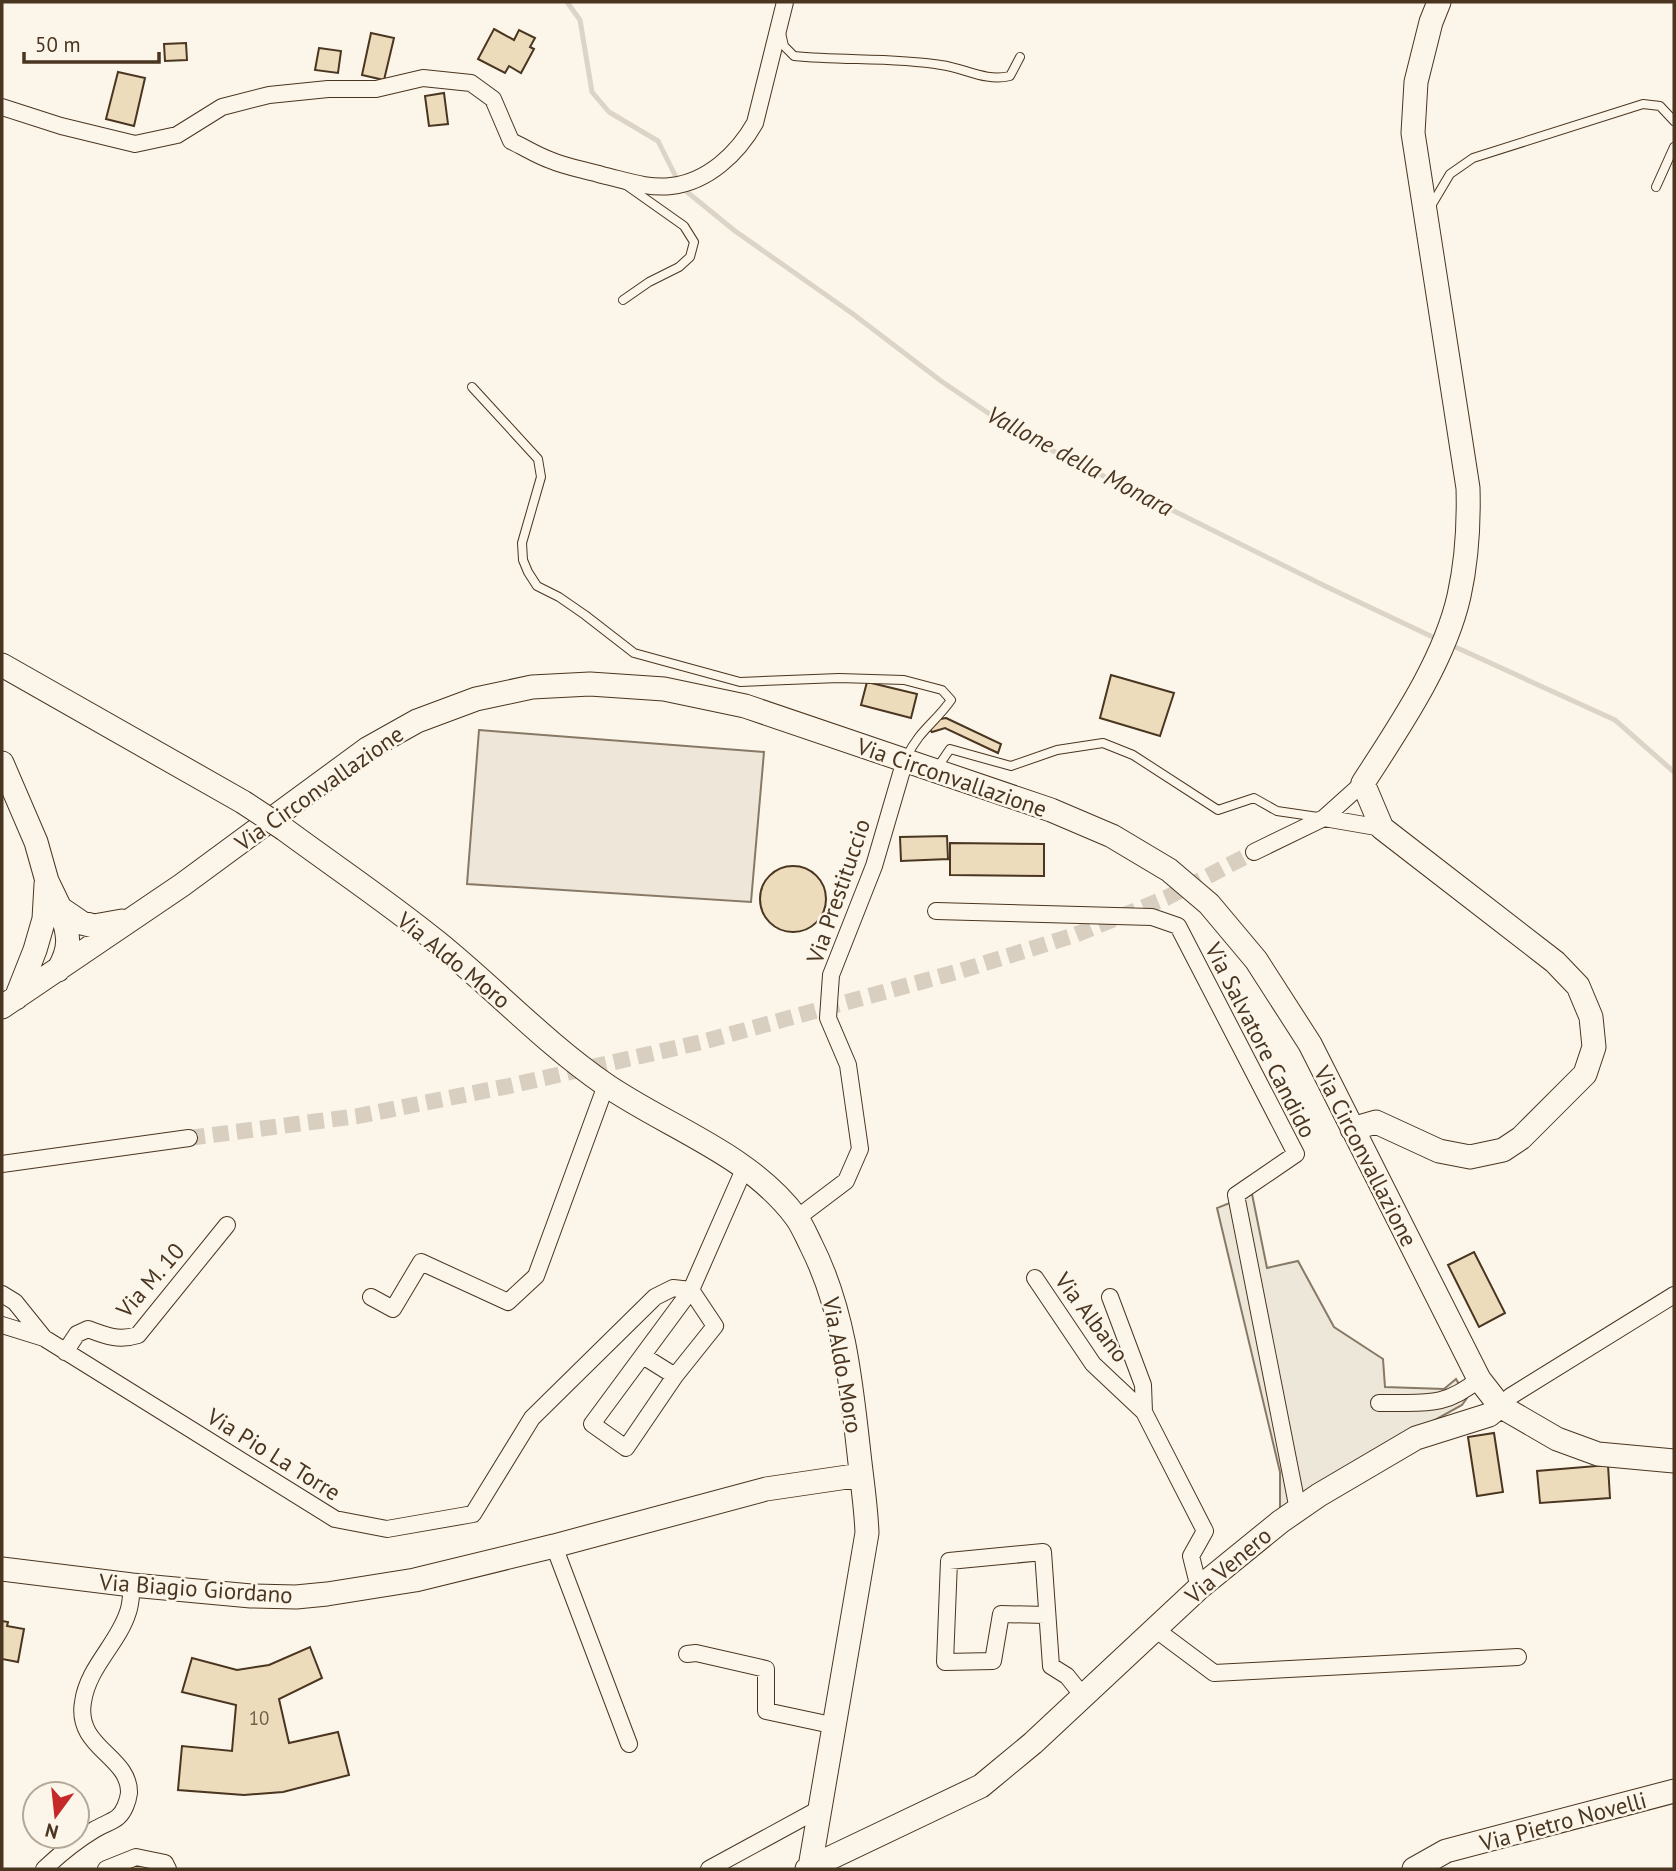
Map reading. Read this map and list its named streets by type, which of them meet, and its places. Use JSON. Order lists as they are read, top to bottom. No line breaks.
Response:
{"streets":{"street":["Via Circonvallazione","Via Prestituccio","Via Aldo Moro","Via Salvatore Candido","Via M. 10","Via Albano","Via Pio La Torre","Via Venero","Via Biagio Giordano","Via Pietro Novelli"]},"crossings":[["Via Circonvallazione","Via Prestituccio"],["Via Circonvallazione","Via Venero"],["Via Prestituccio","Via Aldo Moro"],["Via Aldo Moro","Via Venero"],["Via Aldo Moro","Via Biagio Giordano"],["Via Salvatore Candido","Via Venero"],["Via M. 10","Via Pio La Torre"],["Via Albano","Via Venero"]],"water":["Vallone della Monara"],"house_numbers":["10"],"scale_bar":"50 m","north":"bottom"}
